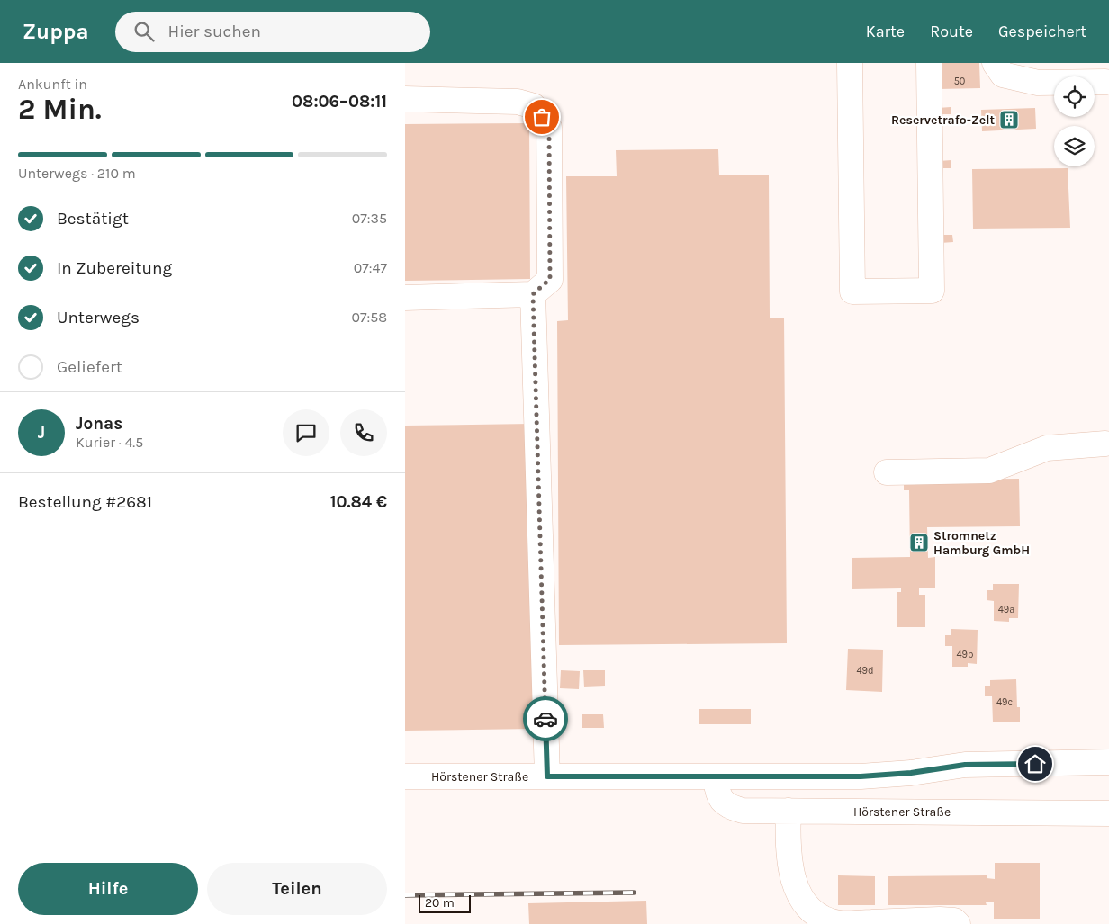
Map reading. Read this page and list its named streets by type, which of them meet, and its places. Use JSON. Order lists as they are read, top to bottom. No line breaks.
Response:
{"streets":{"street":["Hörstener Straße"]},"places":{"building":["Reservetrafo-Zelt","Stromnetz Hamburg GmbH"]},"house_numbers":["50","49a","49b","49d","49c"],"scale_bar":"20 m","page":{"header":"Zuppa","search":"Hier suchen","nav":["Karte","Route","Gespeichert"],"heading":["2 Min.","Ankunft in","08:06–08:11"],"panel":["Jonas","Kurier · 4.5","Bestellung #2681","10.84 €"],"bar":"Unterwegs · 210 m","list":[["Bestätigt","07:35"],["In Zubereitung","07:47"],["Unterwegs","07:58"],"Geliefert"],"round":"J","buttons":["Hilfe","Teilen"],"scale":"20 m"}}
